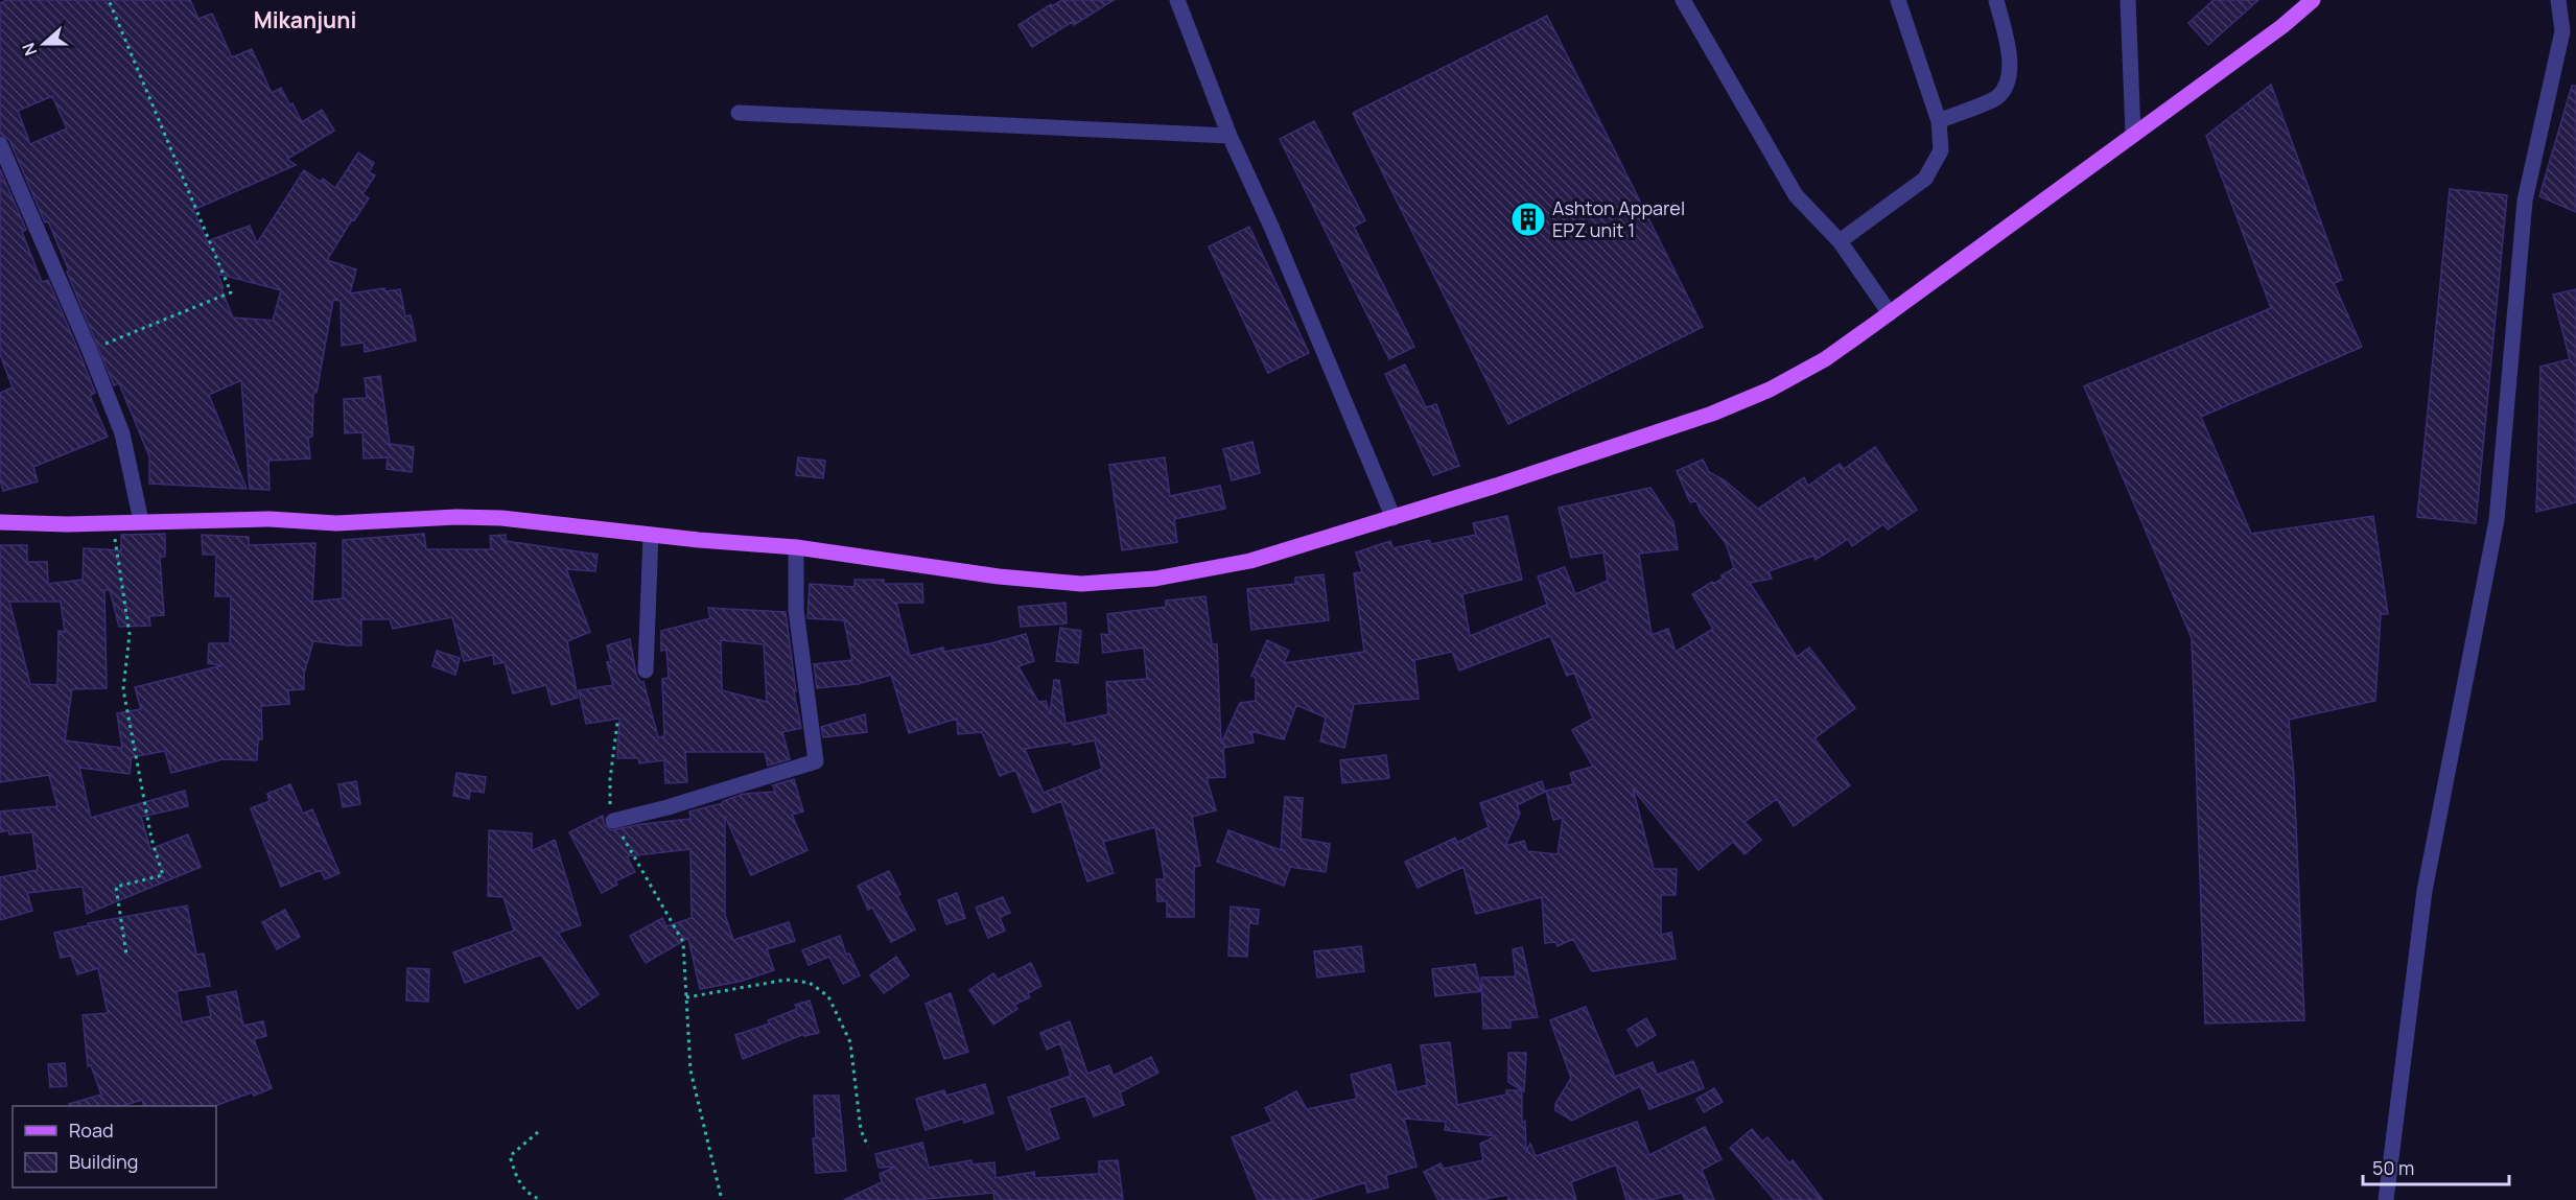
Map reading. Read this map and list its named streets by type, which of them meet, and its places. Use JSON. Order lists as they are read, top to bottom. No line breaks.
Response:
{"districts":["Mikanjuni"],"places":{"building":["Ashton Apparel EPZ unit 1"]},"legend":["Road","Building"],"scale_bar":"50 m","north":"left"}
